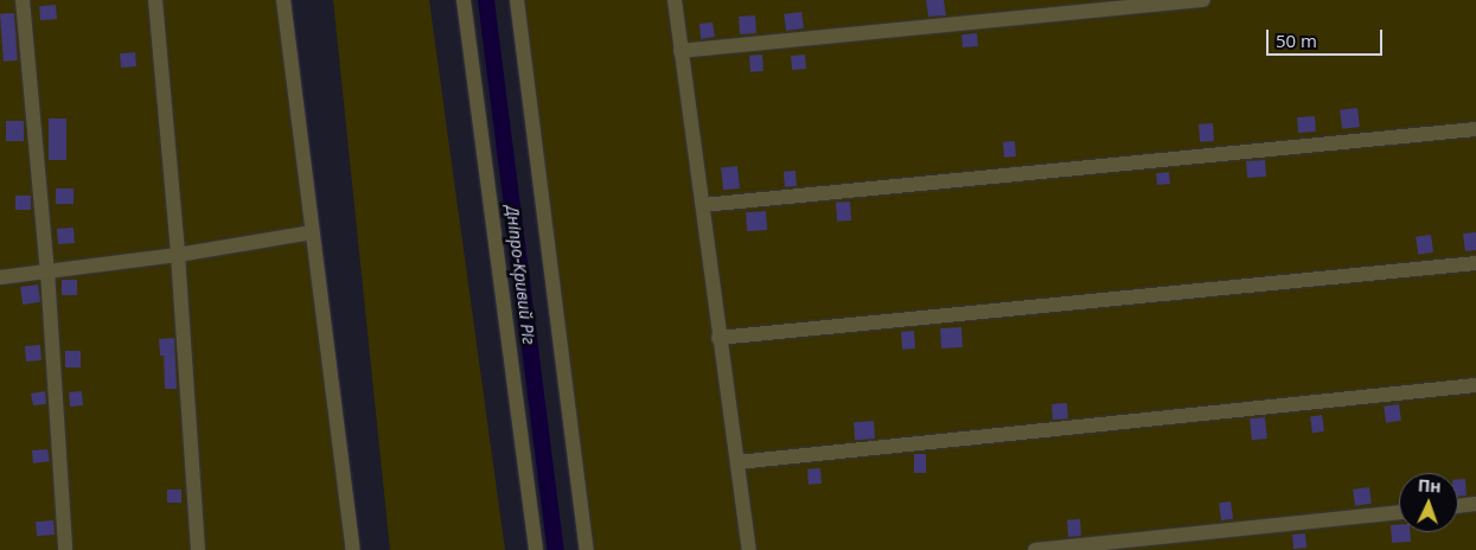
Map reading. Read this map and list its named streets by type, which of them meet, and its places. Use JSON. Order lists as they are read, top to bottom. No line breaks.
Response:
{"water":["Дніпро-Кривий Ріг"],"scale_bar":"50 m","north":"top"}
